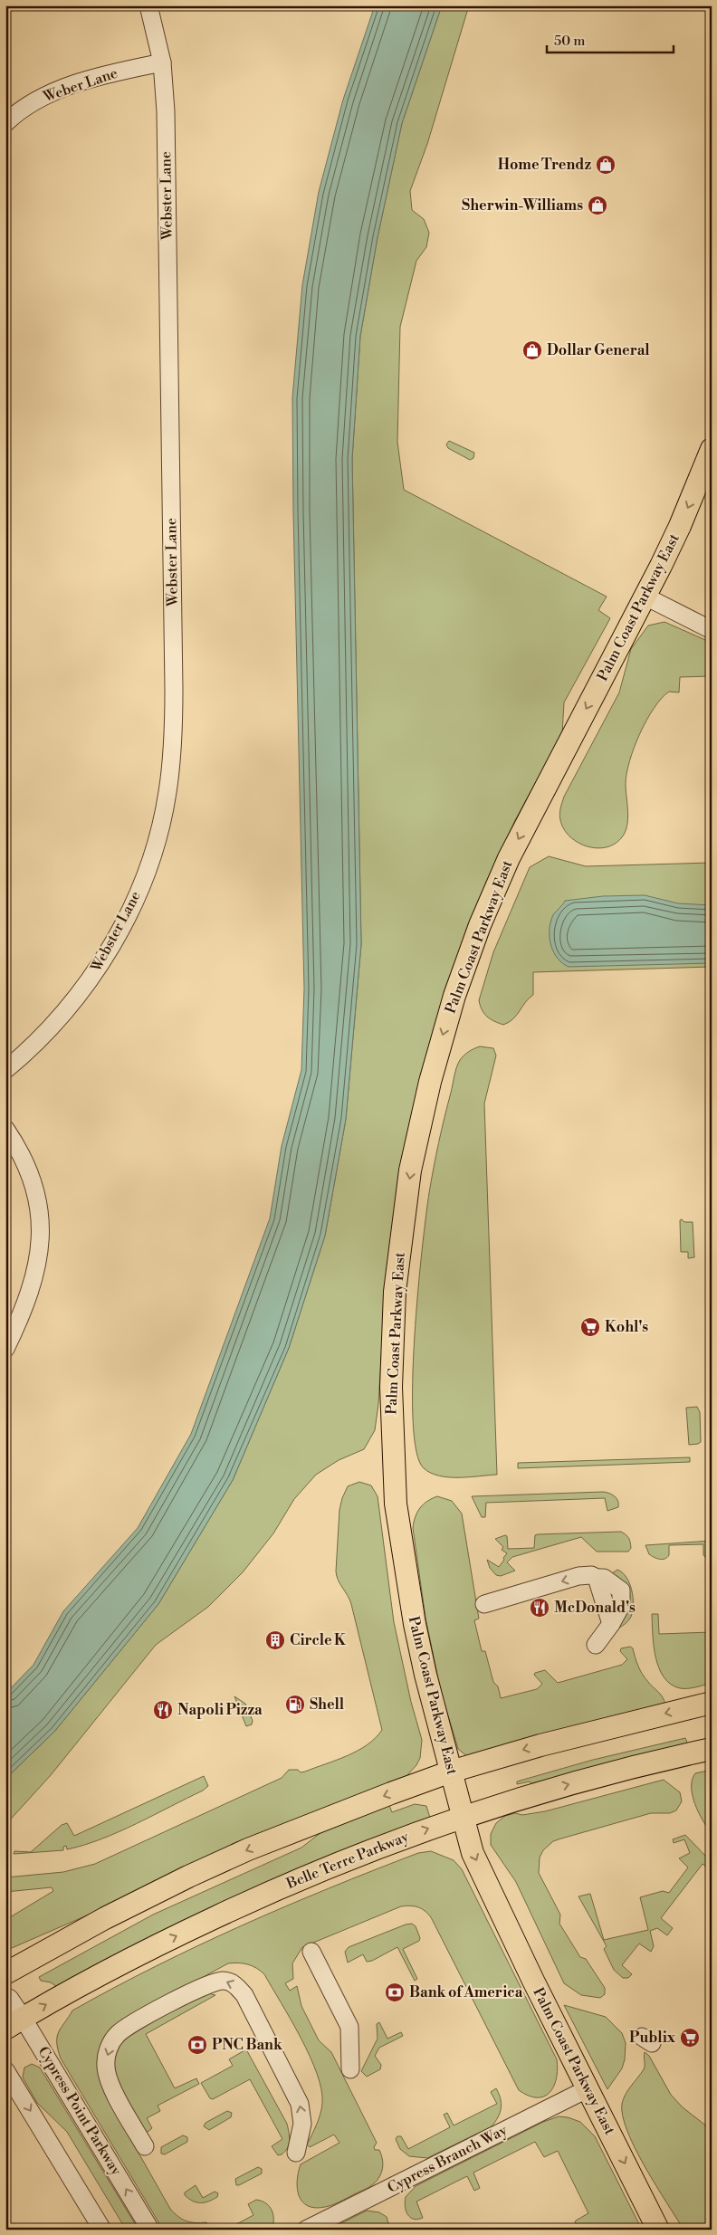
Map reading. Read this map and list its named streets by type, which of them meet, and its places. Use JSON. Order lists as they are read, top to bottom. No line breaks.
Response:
{"streets":{"main road":["Palm Coast Parkway East","Belle Terre Parkway"],"street":["Weber Lane","Webster Lane","Cypress Point Parkway","Cypress Branch Way"]},"crossings":[["Weber Lane","Webster Lane"],["Palm Coast Parkway East","Belle Terre Parkway"],["Palm Coast Parkway East","Cypress Branch Way"],["Belle Terre Parkway","Cypress Point Parkway"]],"one_way":["Palm Coast Parkway East"],"places":{"shop":["Home Trendz","Sherwin-Williams","Dollar General"],"supermarket":["Kohl's","Publix"],"restaurant":["McDonald's","Napoli Pizza"],"building":["Circle K"],"fuel station":["Shell"],"bank":["Bank of America","PNC Bank"]},"scale_bar":"50 m"}
